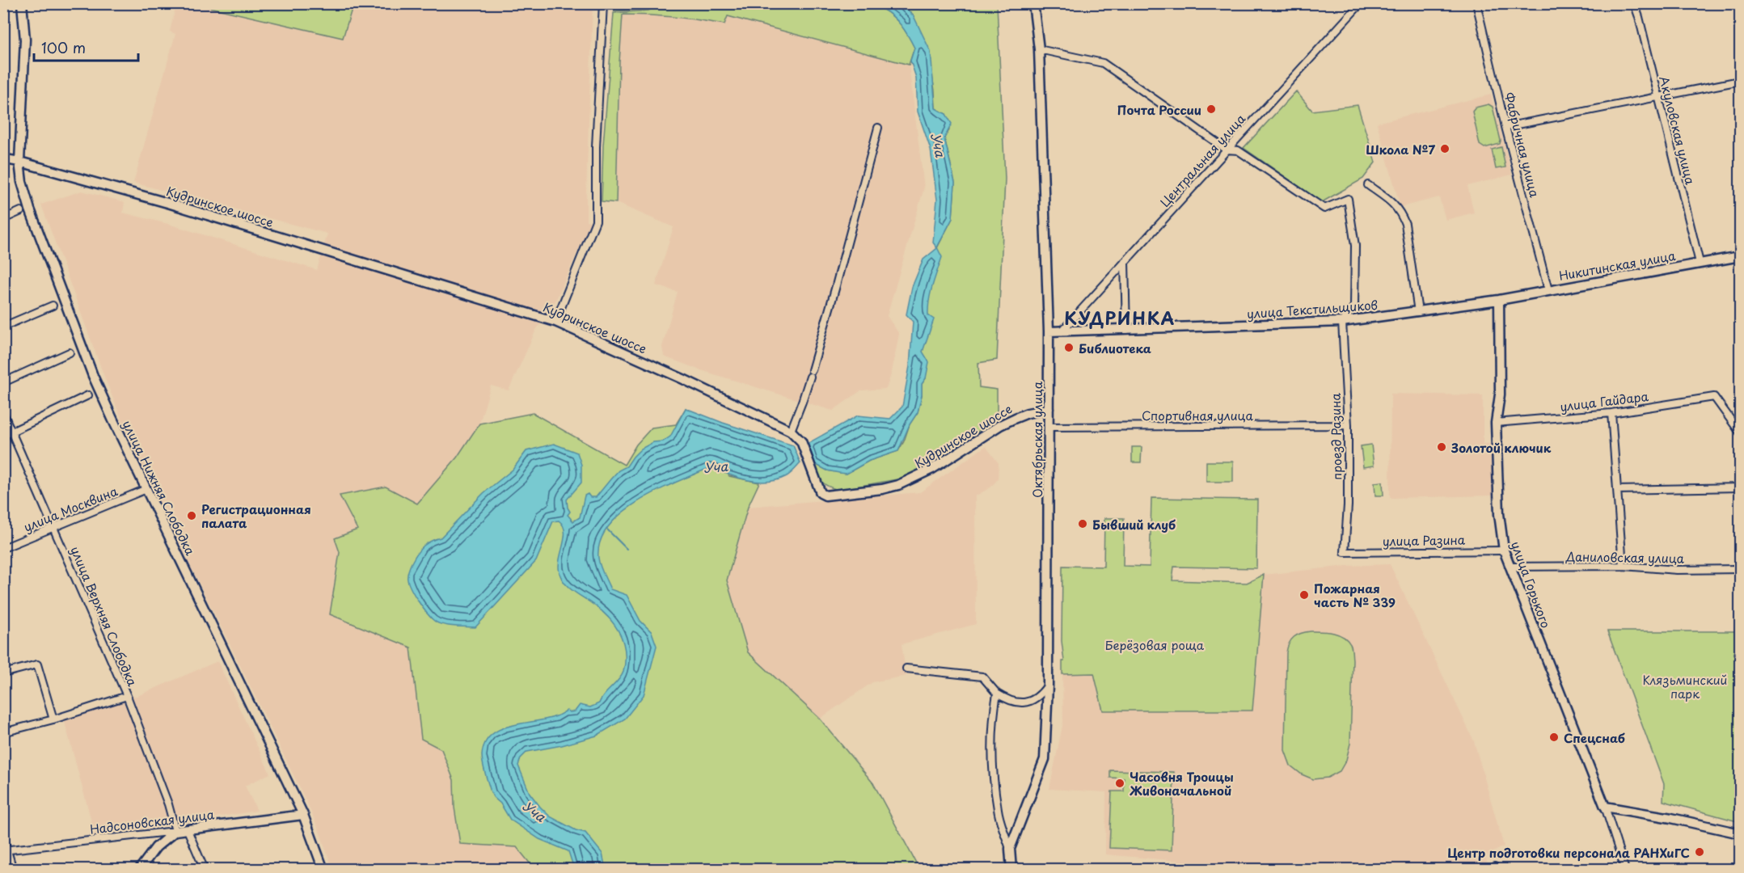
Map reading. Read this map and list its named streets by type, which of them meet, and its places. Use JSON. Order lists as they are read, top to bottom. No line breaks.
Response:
{"streets":{"street":["Акуловская улица","Фабричная улица","Центральная улица","Кудринское шоссе","Никитинская улица","улица Текстильщиков","улица Гайдара","Спортивная улица","проезд Разина","Октябрьская улица","улица Нижняя Слободка","улица Москвина","улица Разина","Даниловская улица","улица Горького","улица Верхняя Слободка","Надсоновская улица"]},"crossings":[["Акуловская улица","Никитинская улица"],["Фабричная улица","Никитинская улица"],["Центральная улица","улица Текстильщиков"],["Кудринское шоссе","Октябрьская улица"],["Кудринское шоссе","улица Нижняя Слободка"],["Никитинская улица","улица Текстильщиков"],["Никитинская улица","улица Горького"],["улица Текстильщиков","проезд Разина"],["улица Текстильщиков","Октябрьская улица"],["улица Текстильщиков","улица Горького"],["улица Гайдара","улица Горького"],["Спортивная улица","проезд Разина"],["Спортивная улица","Октябрьская улица"],["проезд Разина","улица Разина"],["улица Нижняя Слободка","улица Москвина"],["улица Нижняя Слободка","Надсоновская улица"],["улица Москвина","улица Верхняя Слободка"],["улица Разина","улица Горького"],["Даниловская улица","улица Горького"],["улица Верхняя Слободка","Надсоновская улица"]],"districts":["КУДРИНКА"],"water":["Уча"],"parks":["Берёзовая роща","Клязьминский парк"],"places":["Почта России","Школа №7","Библиотека","Золотой ключик","Регистрационная палата","Бывший клуб","Пожарная часть № 339","Спецснаб","Часовня Троицы Живоначальной","Центр подготовки персонала РАНХиГС"],"scale_bar":"100 m"}
